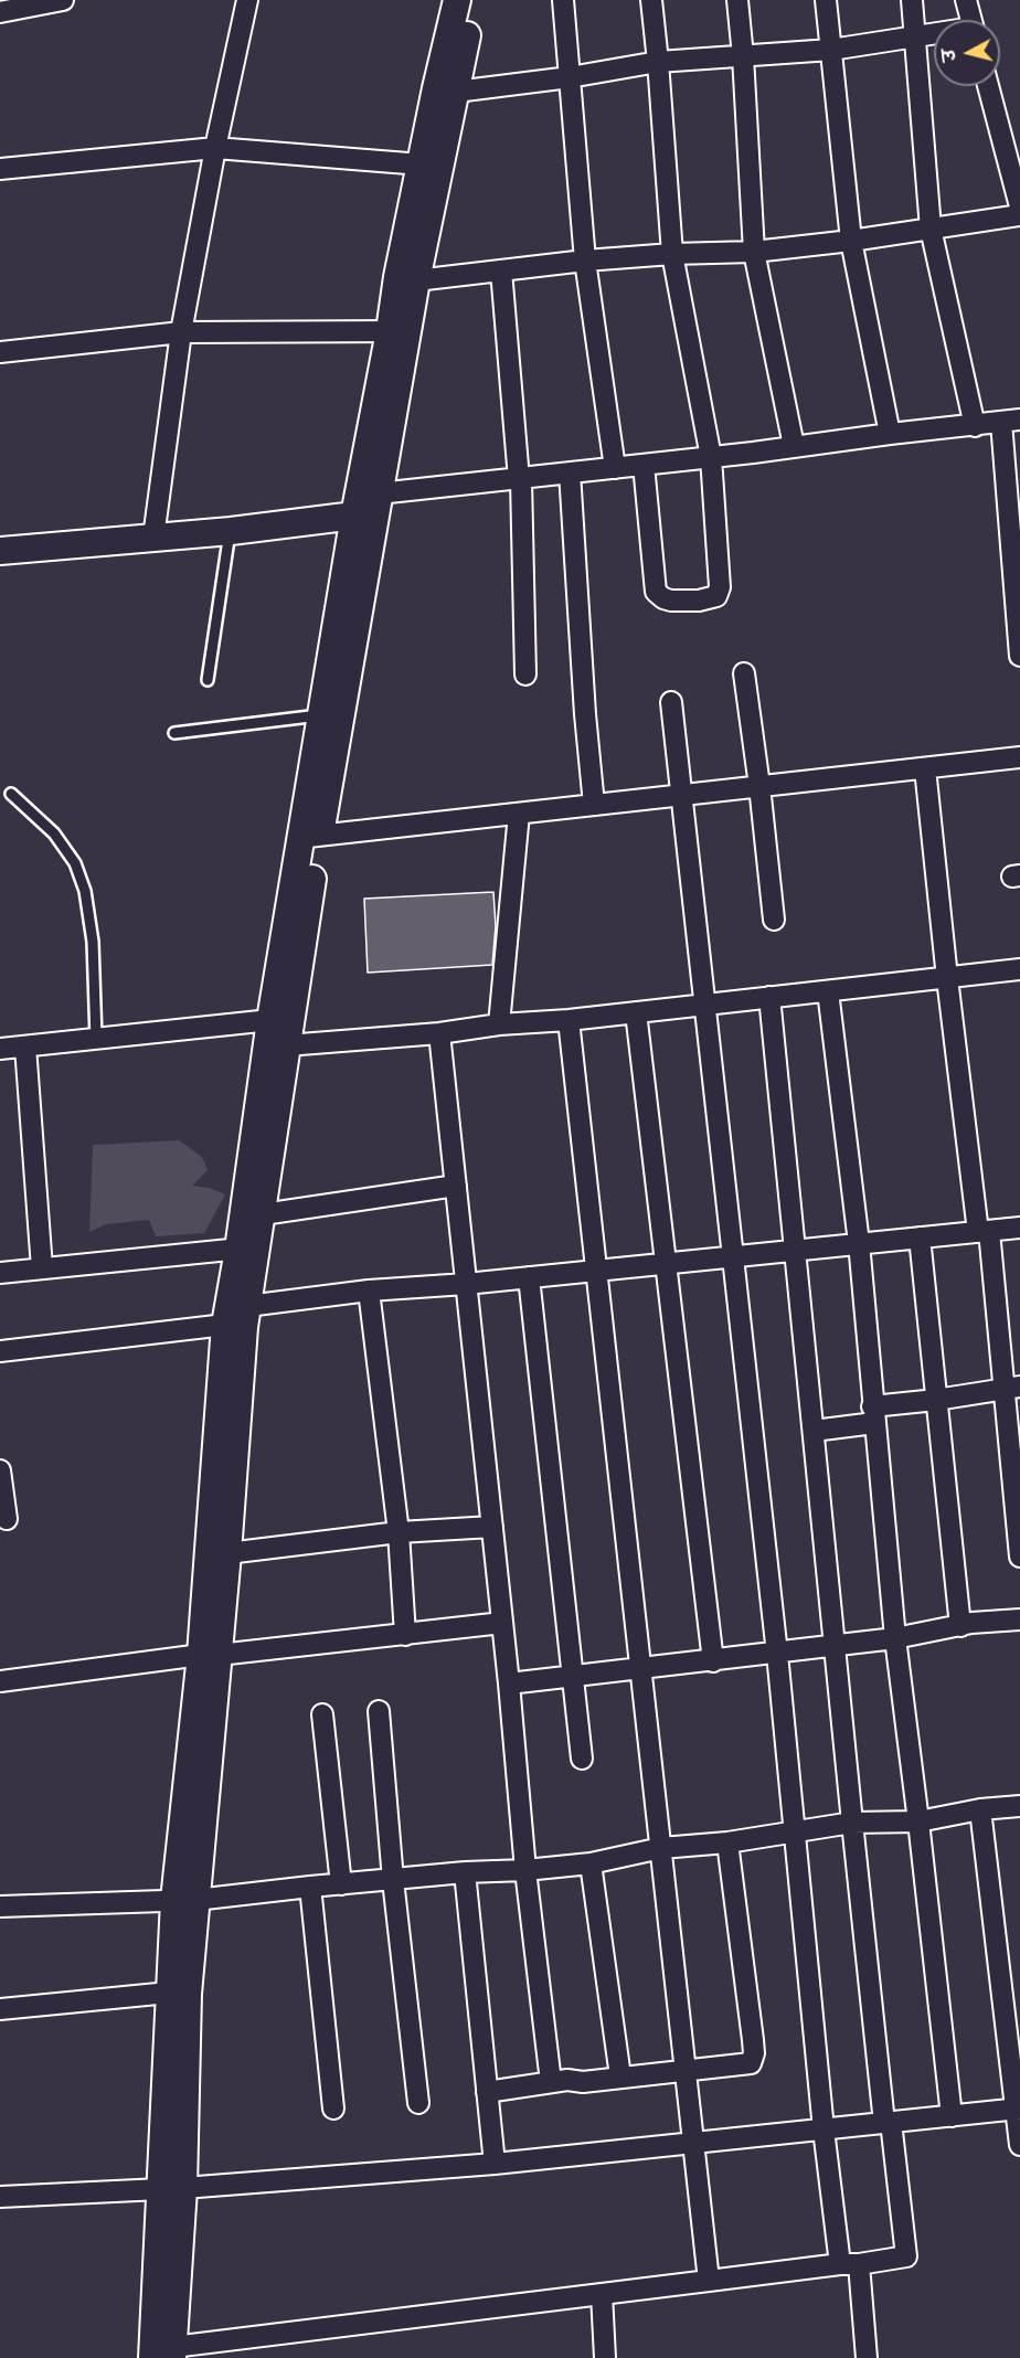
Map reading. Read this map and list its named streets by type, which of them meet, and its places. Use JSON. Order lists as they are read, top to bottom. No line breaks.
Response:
{"north":"left"}
